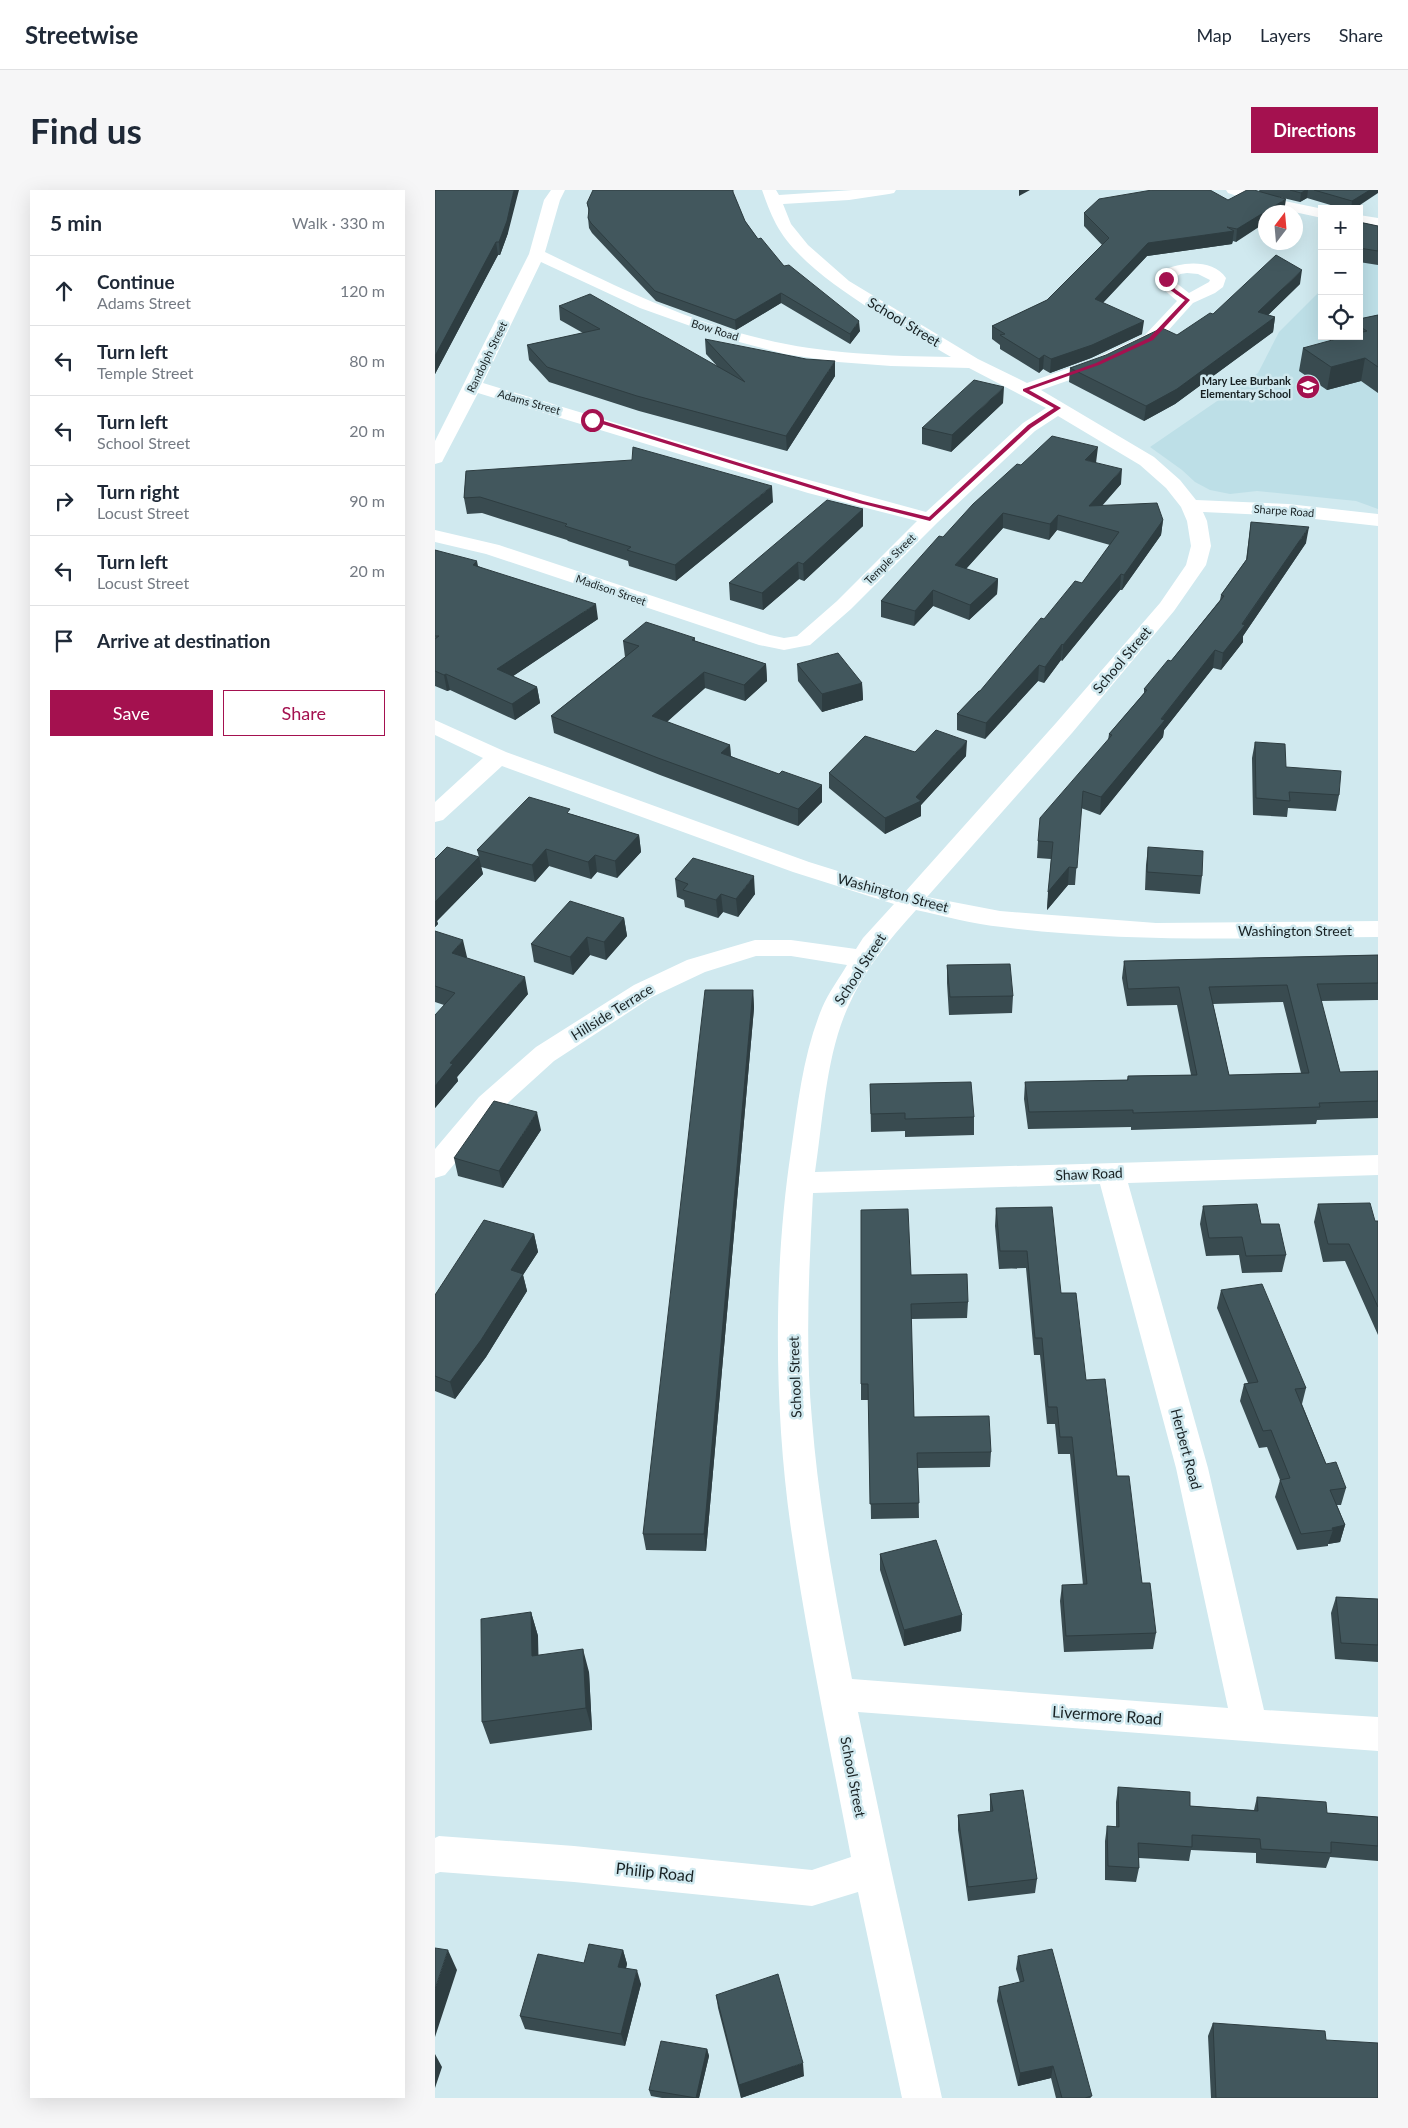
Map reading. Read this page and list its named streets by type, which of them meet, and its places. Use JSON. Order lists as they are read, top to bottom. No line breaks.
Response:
{"streets":{"street":["School Street","Bow Road","Randolph Street","Adams Street","Sharpe Road","Temple Street","Madison Street","Washington Street","Hillside Terrace","Shaw Road","Herbert Road","Livermore Road","Philip Road"]},"crossings":[["School Street","Bow Road"],["School Street","Sharpe Road"],["School Street","Temple Street"],["School Street","Washington Street"],["School Street","Hillside Terrace"],["School Street","Shaw Road"],["School Street","Livermore Road"],["School Street","Philip Road"],["Bow Road","Randolph Street"],["Randolph Street","Adams Street"],["Adams Street","Temple Street"],["Temple Street","Madison Street"],["Shaw Road","Herbert Road"],["Herbert Road","Livermore Road"]],"places":{"school or university":["Mary Lee Burbank Elementary School"]},"north":"top","page":{"header":"Streetwise","nav":["Map","Layers","Share"],"buttons":["Directions",["Save","Share"]],"title":"Find us","heading":["5 min","Walk · 330 m"],"map_buttons":["+","−"],"list":[["Continue","Adams Street","120 m"],["Turn left","Temple Street","80 m"],["Turn left","School Street","20 m"],["Turn right","Locust Street","90 m"],["Turn left","Locust Street","20 m"],"Arrive at destination"]}}
